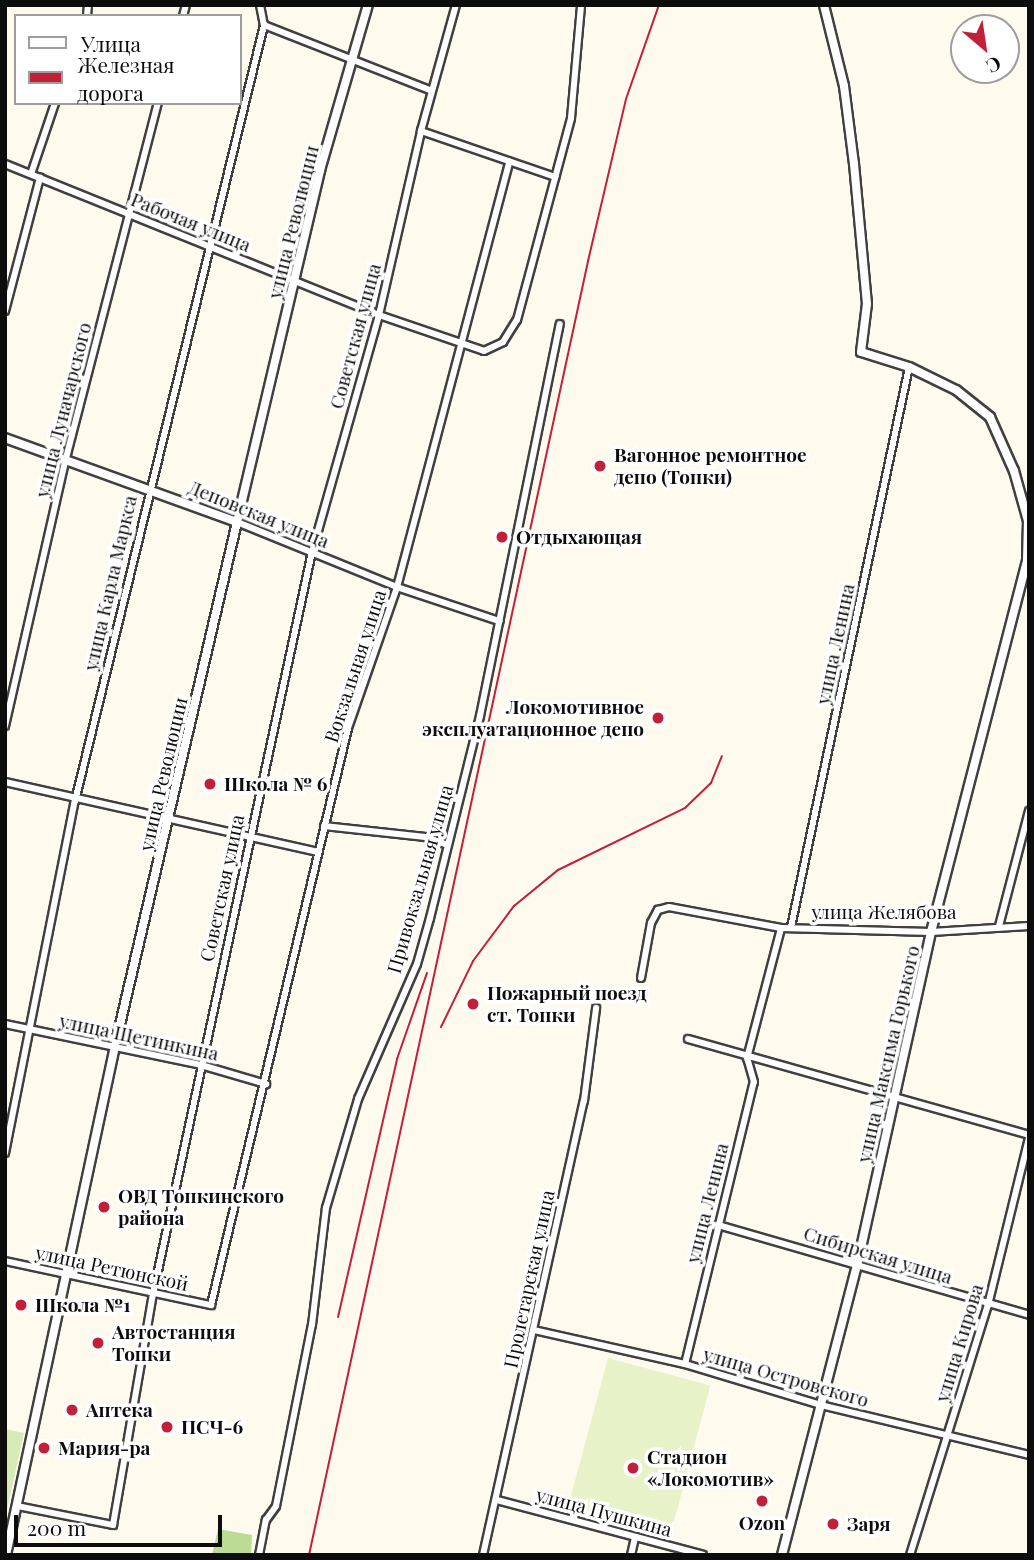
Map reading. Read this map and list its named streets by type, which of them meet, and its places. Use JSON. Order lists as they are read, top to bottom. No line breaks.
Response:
{"streets":{"street":["Рабочая улица","улица Революции","Советская улица","улица Луначарского","Деповская улица","улица Карла Маркса","улица Ленина","Вокзальная улица","Привокзальная улица","улица Желябова","улица Щетинкина","улица Максима Горького","Сибирская улица","улица Ретюнской","Пролетарская улица","улица Кирова","улица Островского","улица Пушкина"]},"crossings":[["Рабочая улица","улица Революции"],["Рабочая улица","Советская улица"],["Рабочая улица","улица Луначарского"],["Рабочая улица","улица Карла Маркса"],["Рабочая улица","Вокзальная улица"],["улица Революции","Советская улица"],["улица Революции","Деповская улица"],["улица Революции","улица Щетинкина"],["улица Революции","улица Ретюнской"],["Советская улица","Деповская улица"],["Советская улица","улица Щетинкина"],["Советская улица","улица Ретюнской"],["улица Луначарского","Деповская улица"],["Деповская улица","улица Карла Маркса"],["Деповская улица","Вокзальная улица"],["Деповская улица","Привокзальная улица"],["улица Карла Маркса","улица Щетинкина"],["улица Ленина","улица Желябова"],["улица Ленина","улица Максима Горького"],["улица Ленина","Сибирская улица"],["улица Ленина","улица Островского"],["Вокзальная улица","улица Щетинкина"],["Вокзальная улица","улица Ретюнской"],["улица Желябова","улица Максима Горького"],["улица Максима Горького","Сибирская улица"],["улица Максима Горького","улица Островского"],["Сибирская улица","улица Кирова"],["Пролетарская улица","улица Островского"],["Пролетарская улица","улица Пушкина"],["улица Кирова","улица Островского"]],"places":["Вагонное ремонтное депо (Топки)","Отдыхающая","Локомотивное эксплуатационное депо","Школа № 6","Пожарный поезд ст. Топки","ОВД Топкинского района","Школа №1","Автостанция Топки","Аптека","ПСЧ-6","Мария-ра","Стадион «Локомотив»","Ozon","Заря"],"legend":["Улица","Железная дорога"],"scale_bar":"200 m","north":"bottom right"}
